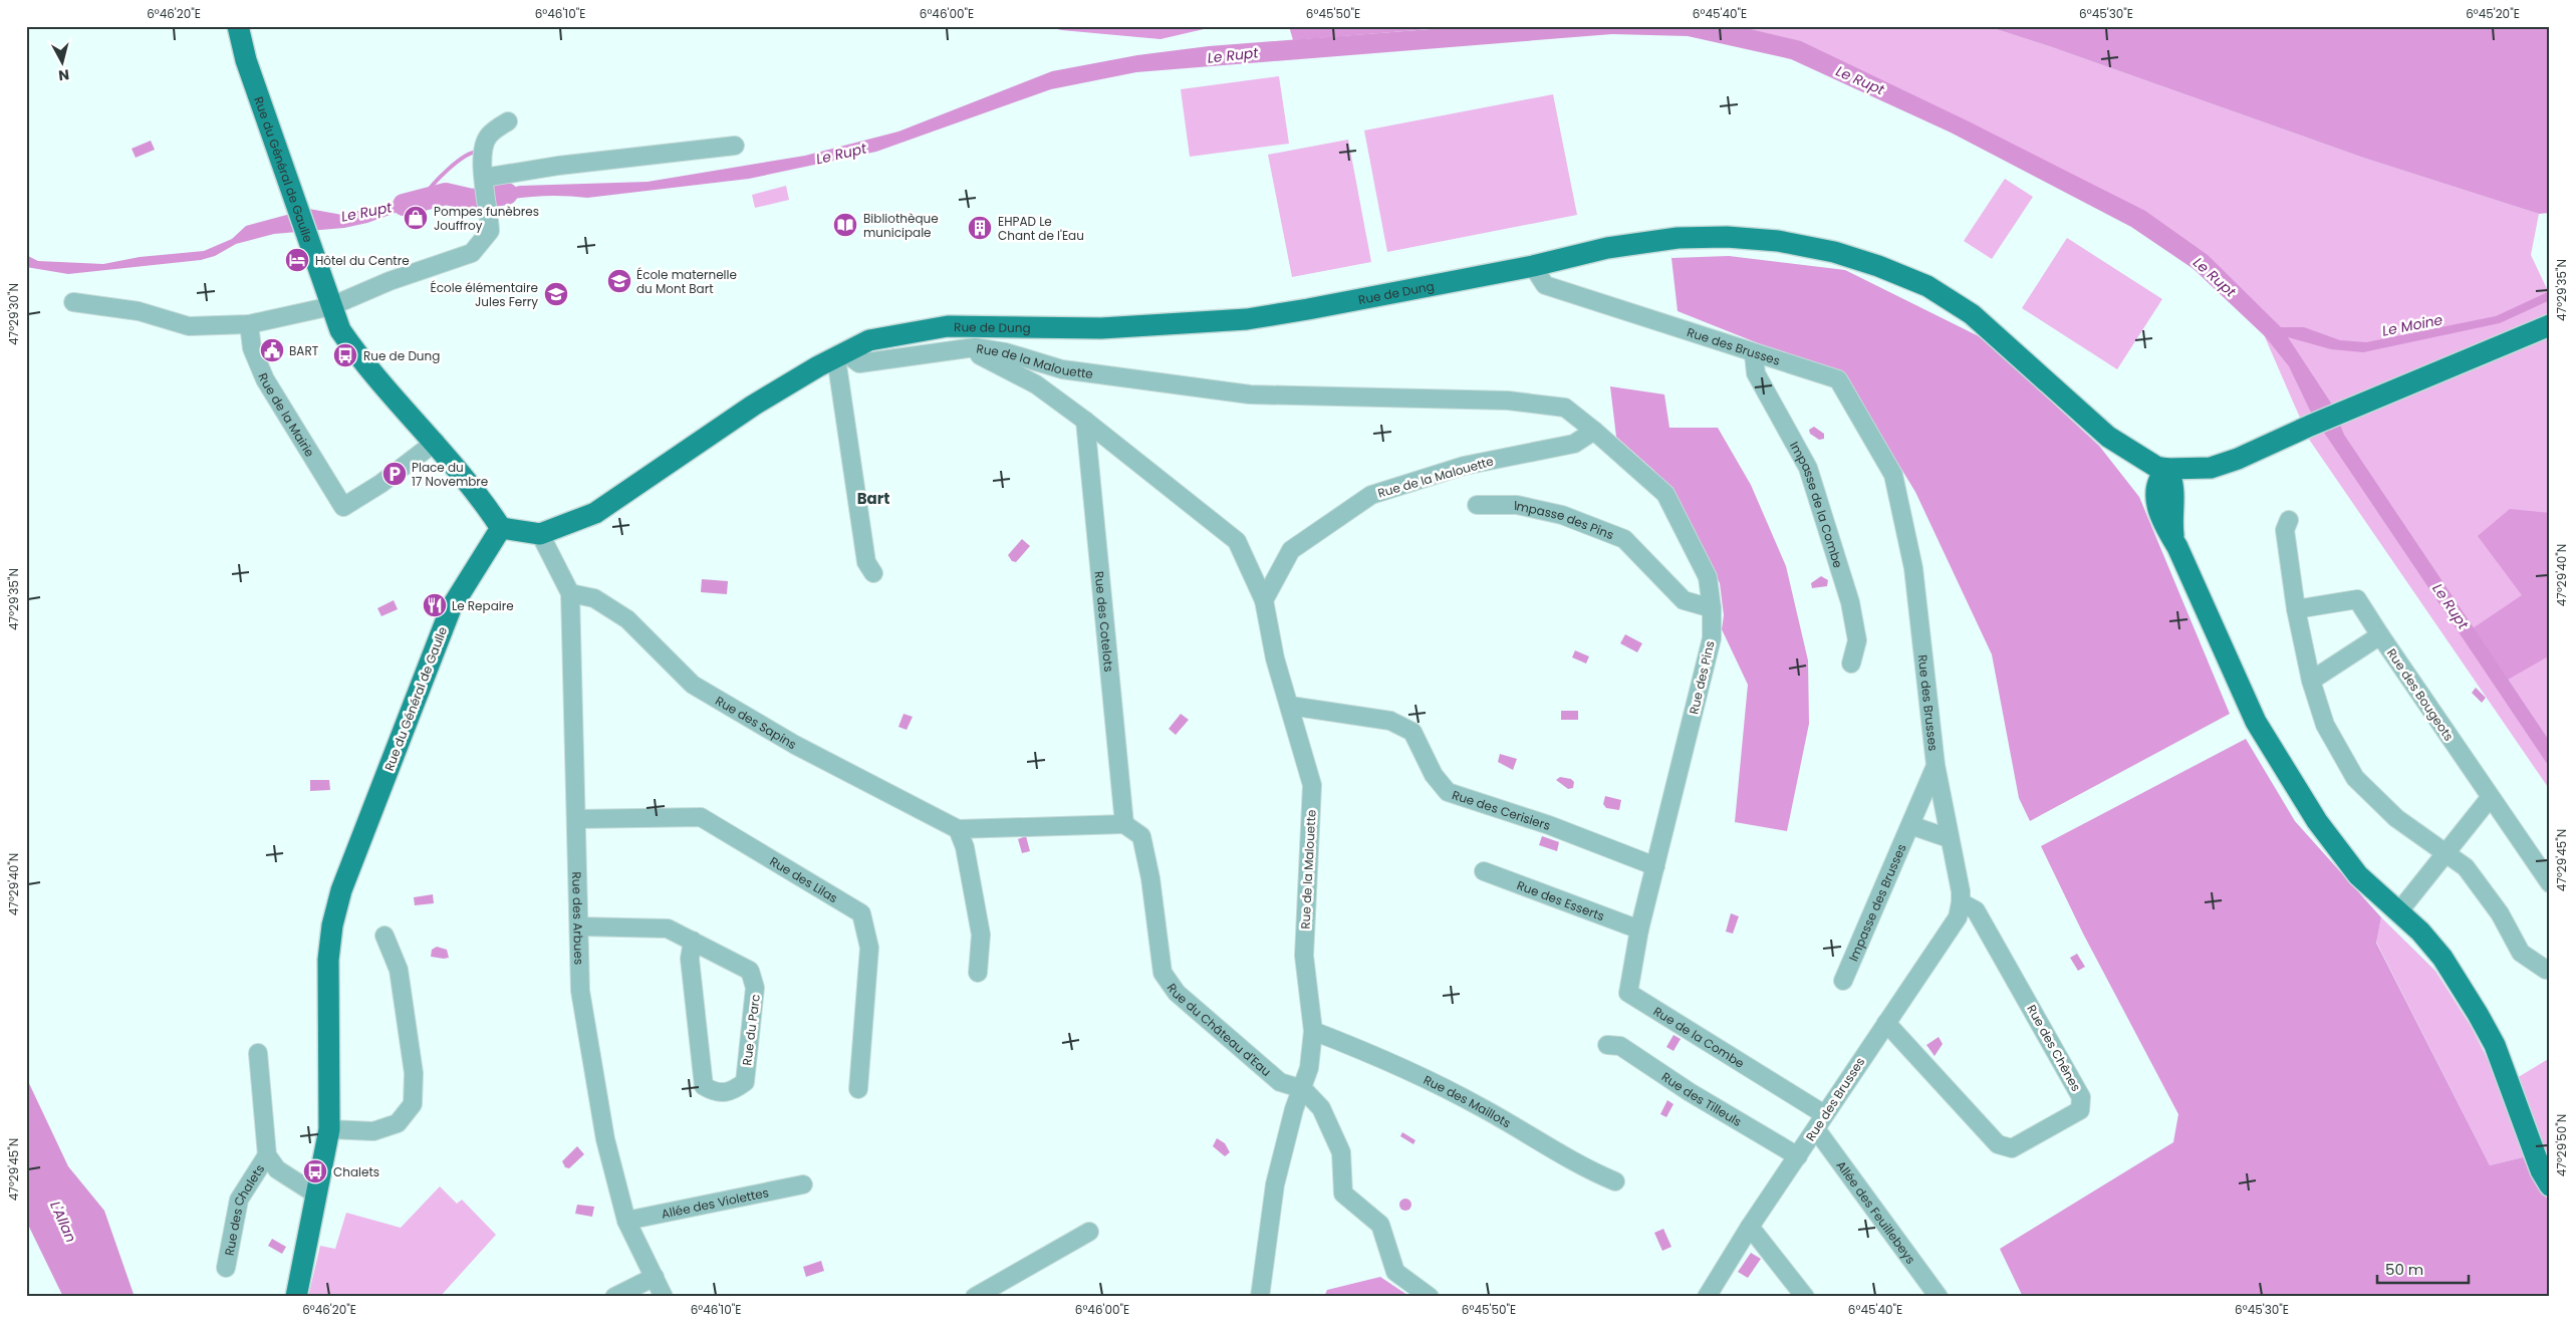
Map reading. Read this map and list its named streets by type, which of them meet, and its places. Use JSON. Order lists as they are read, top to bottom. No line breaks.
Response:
{"streets":{"main road":["Rue du Général de Gaulle","Rue de Dung"],"street":["Rue des Brusses","Rue de la Malouette","Rue de la Mairie","Impasse de la Combe","Impasse des Pins","Rue des Cotelots","Rue des Pins","Rue des Bougeots","Rue des Sapins","Rue des Cerisiers","Rue des Lilas","Rue des Esserts","Impasse des Brusses","Rue des Arbues","Rue du Château d'Eau","Rue du Parc","Rue de la Combe","Rue des Chênes","Rue des Tilleuls","Rue des Maillots","Allée des Violettes","Rue des Chalets","Allée des Feuillebeys"]},"crossings":[["Rue du Général de Gaulle","Rue de Dung"],["Rue du Général de Gaulle","Rue de la Mairie"],["Rue de Dung","Rue des Brusses"],["Rue de Dung","Rue de la Malouette"],["Rue de Dung","Rue des Arbues"],["Rue des Brusses","Impasse de la Combe"],["Rue des Brusses","Impasse des Brusses"],["Rue des Brusses","Rue de la Combe"],["Rue des Brusses","Rue des Chênes"],["Rue des Brusses","Rue des Tilleuls"],["Rue des Brusses","Allée des Feuillebeys"],["Rue de la Malouette","Rue des Pins"],["Rue de la Malouette","Rue des Cerisiers"],["Rue de la Malouette","Rue du Château d'Eau"],["Rue de la Malouette","Rue des Maillots"],["Impasse des Pins","Rue des Pins"],["Rue des Cotelots","Rue des Sapins"],["Rue des Cotelots","Rue du Château d'Eau"],["Rue des Pins","Rue des Cerisiers"],["Rue des Pins","Rue des Esserts"],["Rue des Pins","Rue de la Combe"],["Rue des Sapins","Rue des Arbues"],["Rue des Sapins","Rue du Château d'Eau"],["Rue des Lilas","Rue des Arbues"],["Rue des Esserts","Rue de la Combe"],["Rue des Arbues","Rue du Parc"],["Rue des Arbues","Allée des Violettes"],["Rue de la Combe","Allée des Feuillebeys"]],"districts":["Bart"],"water":["Le Rupt","Le Moine","L'Allan"],"places":{"shop":["Pompes funèbres Jouffroy"],"library":["Bibliothèque municipale"],"building":["EHPAD Le Chant de l'Eau"],"hotel":["Hôtel du Centre"],"school or university":["École maternelle du Mont Bart","École élémentaire Jules Ferry"],"public building":["BART"],"bus stop":["Rue de Dung","Chalets"],"parking":["Place du 17 Novembre"],"restaurant":["Le Repaire"]},"scale_bar":"50 m","north":"bottom","coordinates":["6°46'20\"E","6°46'10\"E","6°46'00\"E","6°45'50\"E","6°45'40\"E","6°45'30\"E","6°45'20\"E","47°29'35\"N","47°29'30\"N","47°29'40\"N","47°29'45\"N","47°29'50\"N"]}
